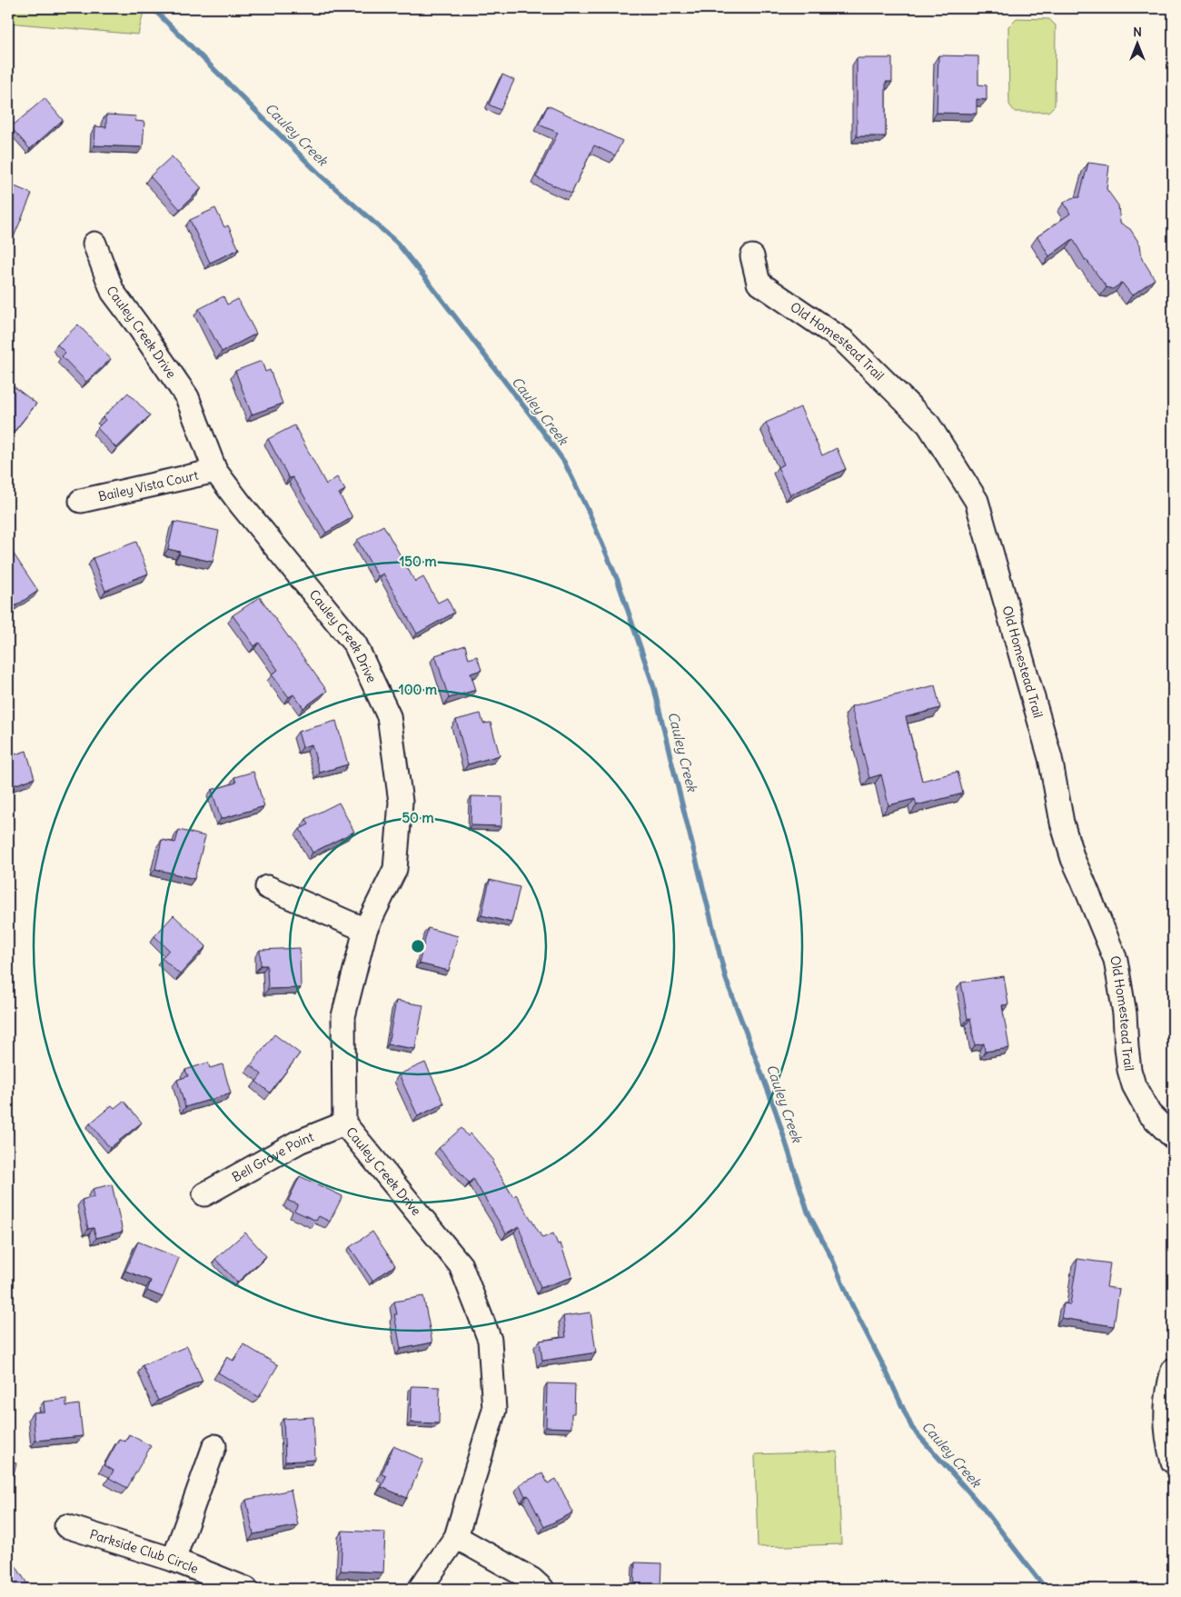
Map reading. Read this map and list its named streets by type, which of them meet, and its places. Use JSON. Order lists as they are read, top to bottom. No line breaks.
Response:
{"streets":{"street":["Cauley Creek Drive","Old Homestead Trail","Bailey Vista Court","Bell Grove Point","Parkside Club Circle"]},"crossings":[["Cauley Creek Drive","Bailey Vista Court"],["Cauley Creek Drive","Bell Grove Point"]],"water":["Cauley Creek"],"north":"top","rings":["150 m","100 m","50 m"]}
